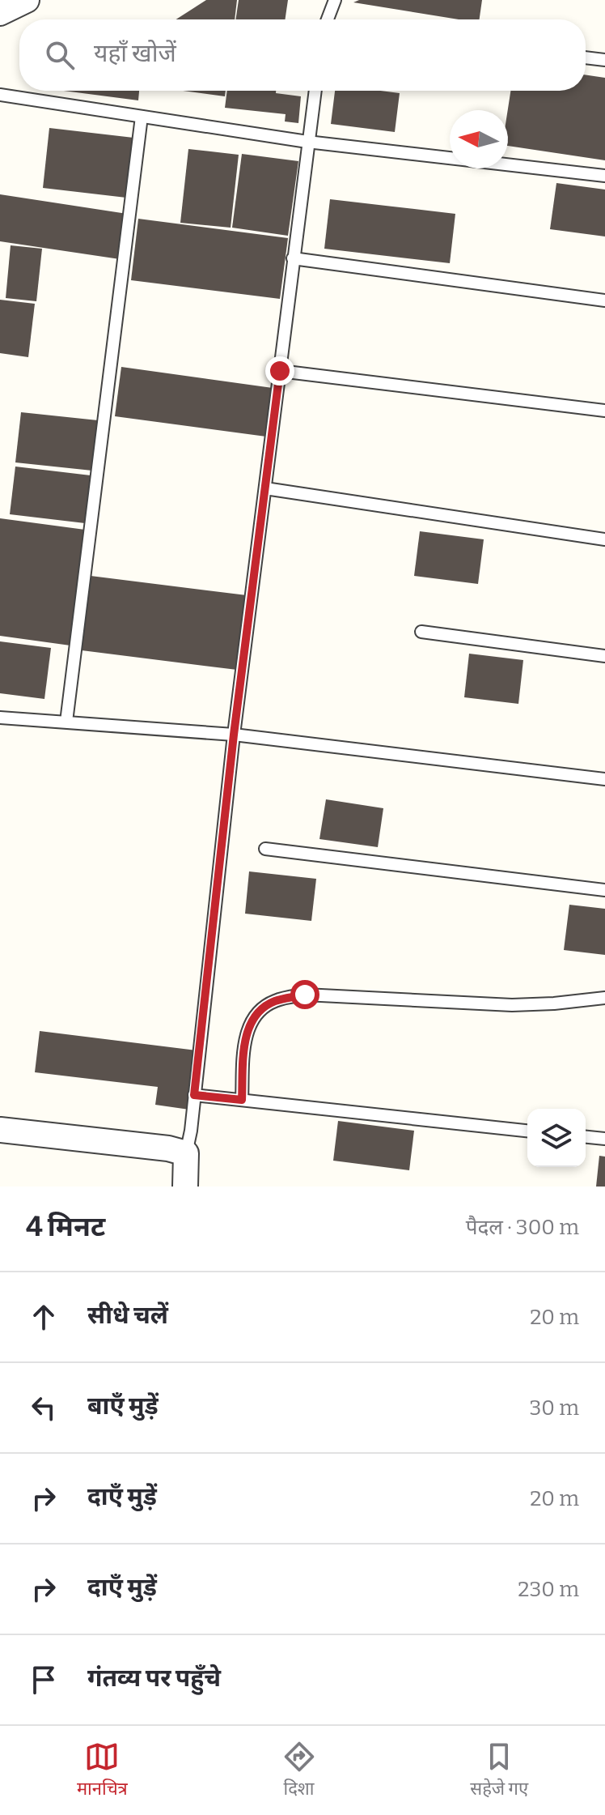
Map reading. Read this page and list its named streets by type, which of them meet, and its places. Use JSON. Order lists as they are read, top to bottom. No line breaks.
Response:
{"north":"left","page":{"search":"यहाँ खोजें","heading":["4 मिनट","पैदल · 300 m"],"list":[["सीधे चलें","20 m"],["बाएँ मुड़ें","30 m"],["दाएँ मुड़ें","20 m"],["दाएँ मुड़ें","230 m"],"गंतव्य पर पहुँचे"],"nav":["मानचित्र","दिशा","सहेजे गए"]}}
